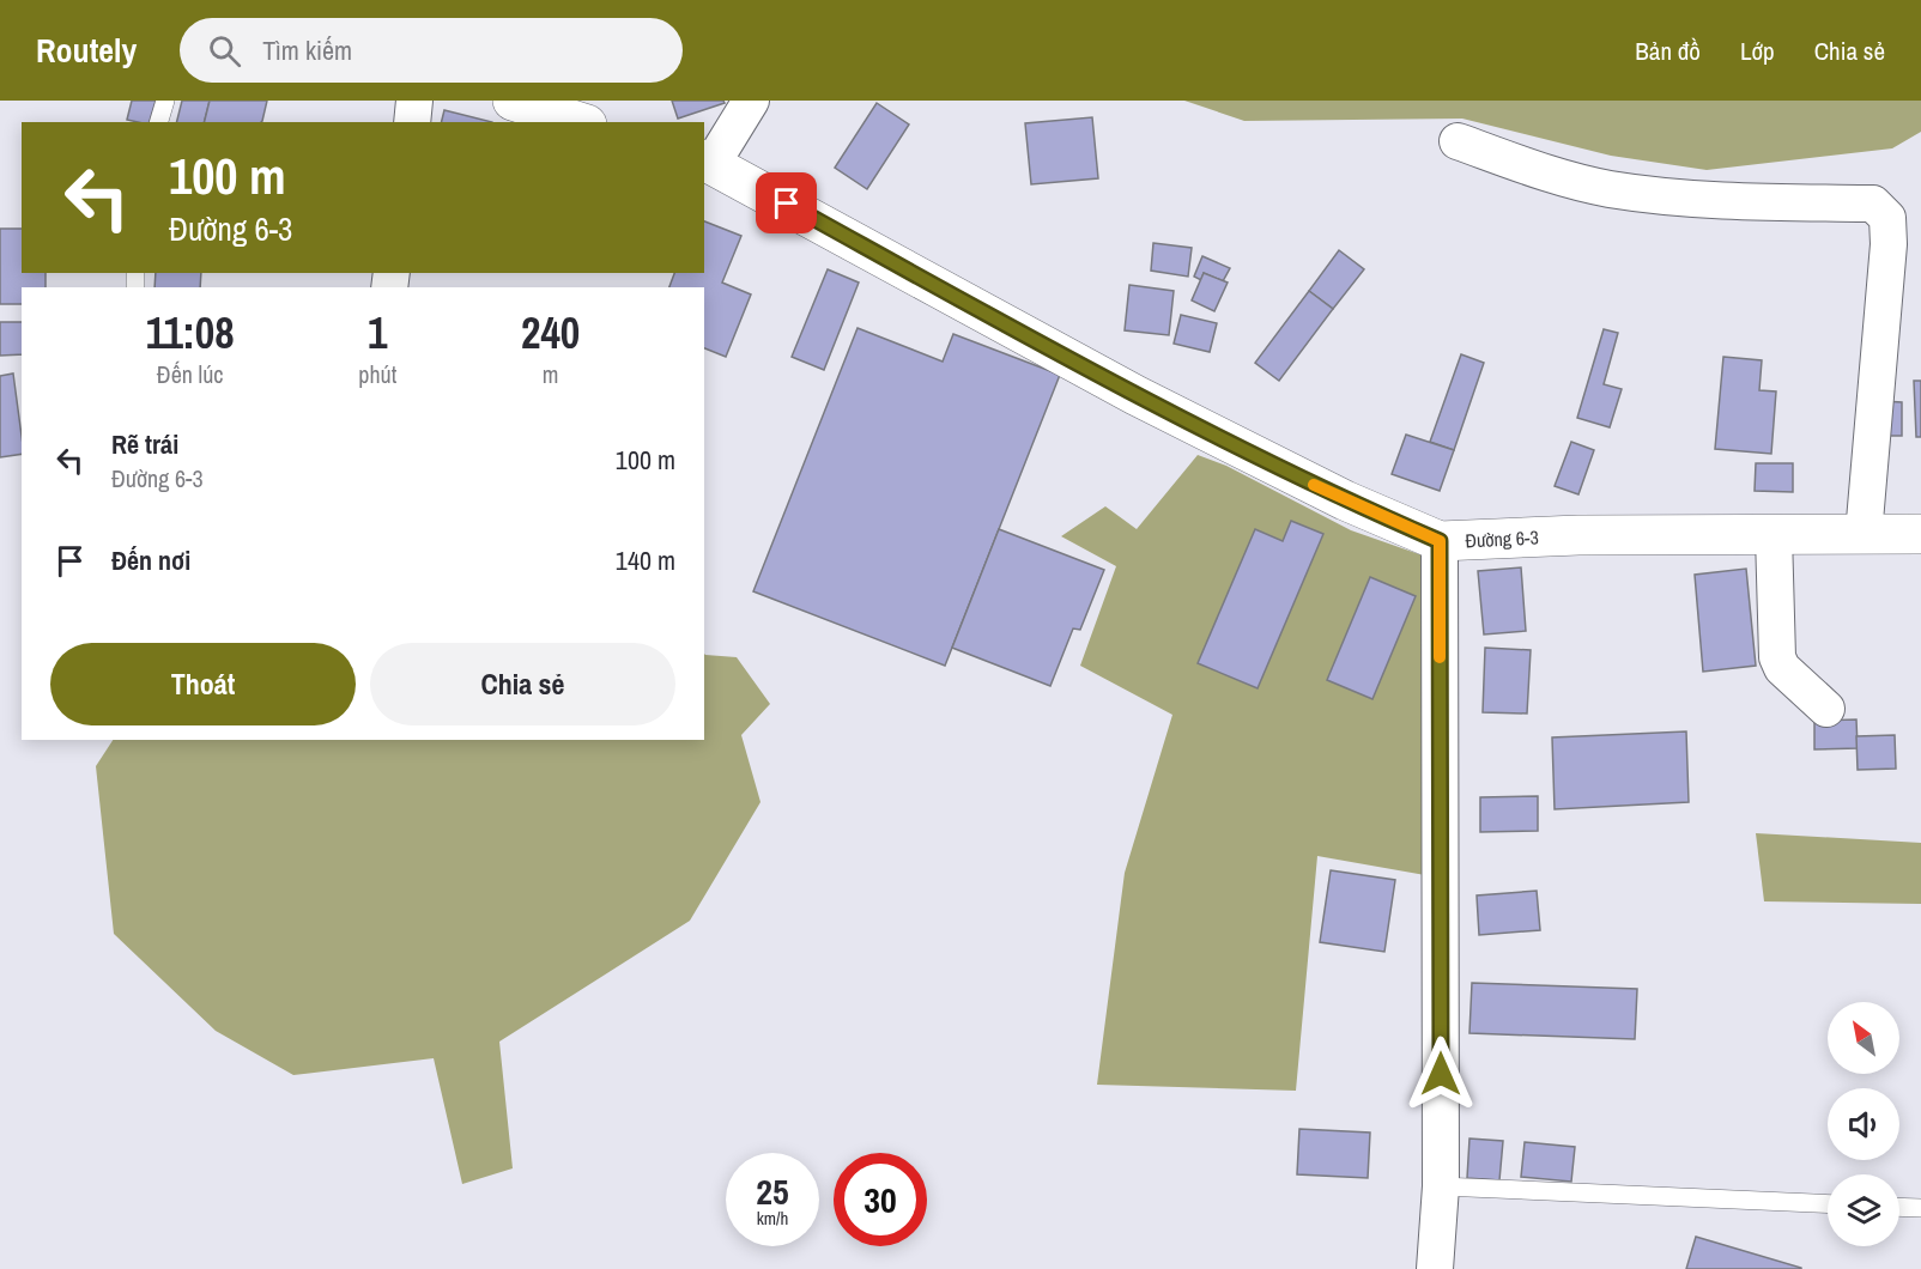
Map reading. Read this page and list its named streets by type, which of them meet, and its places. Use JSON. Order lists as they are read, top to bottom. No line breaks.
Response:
{"streets":{"street":["Đường 6-3"]},"north":"top left","page":{"header":"Routely","search":"Tìm kiếm","nav":["Bản đồ","Lớp","Chia sẻ"],"turn":["100 m","Đường 6-3"],"eta":["11:08","Đến lúc","1","phút","240","m"],"list":[{"name":"Rẽ trái","note":"Đường 6-3","value":"100 m"},{"name":"Đến nơi","value":"140 m"}],"buttons":["Thoát","Chia sẻ"],"speed":"25 km/h","limit":"30"}}
